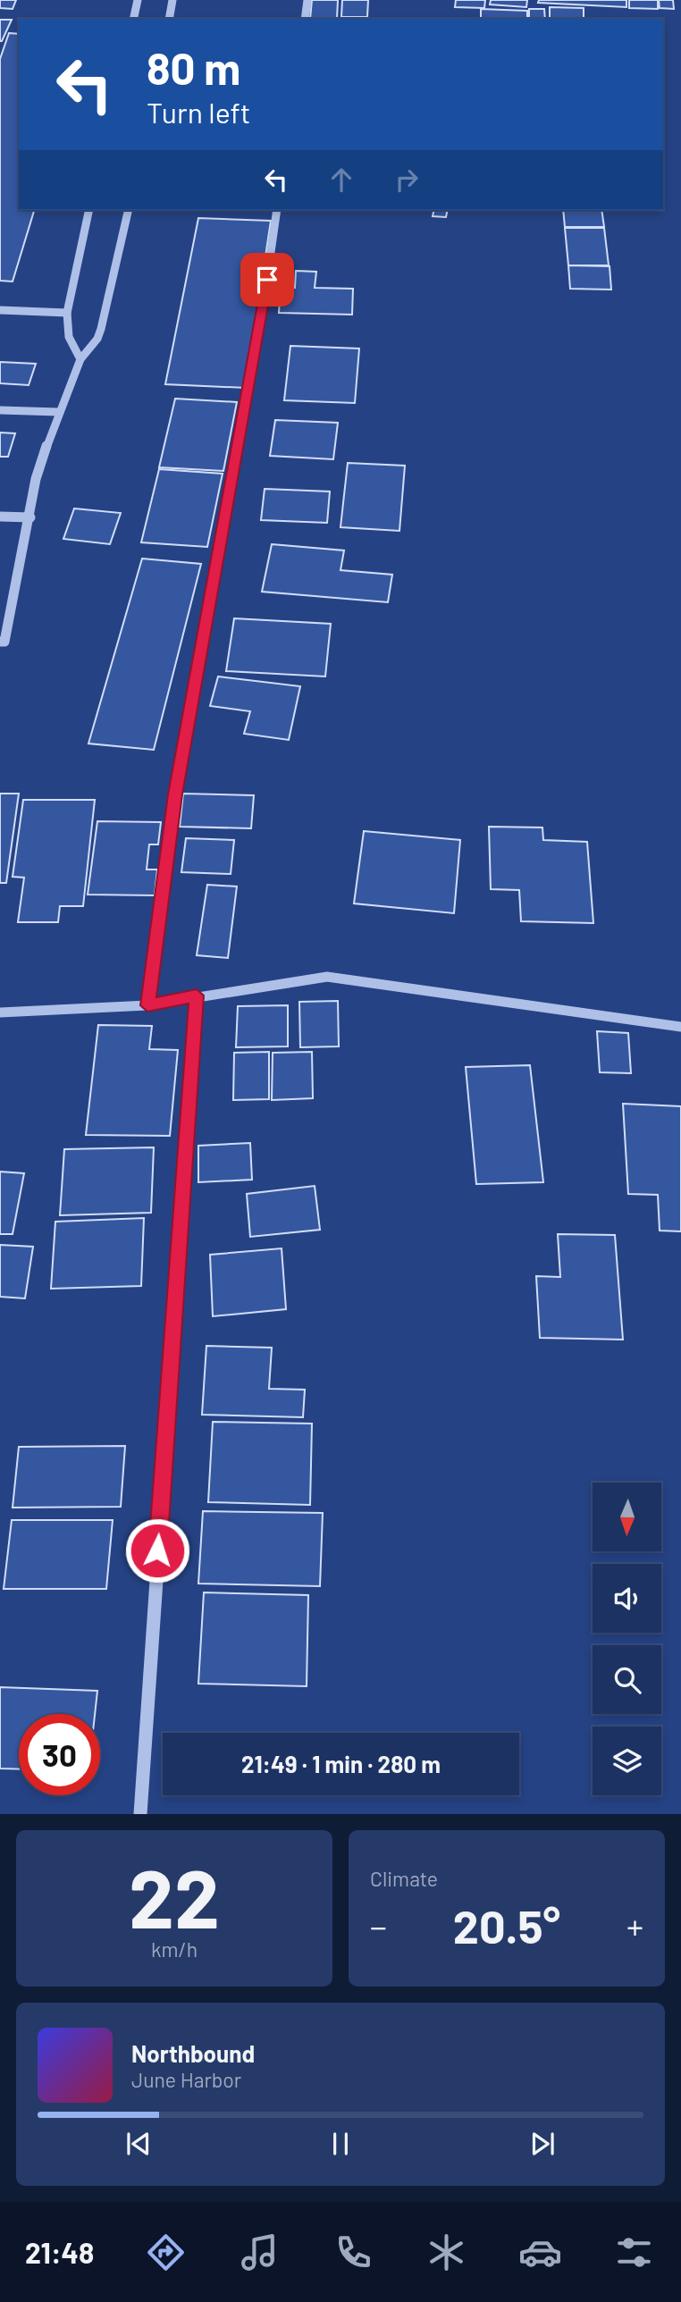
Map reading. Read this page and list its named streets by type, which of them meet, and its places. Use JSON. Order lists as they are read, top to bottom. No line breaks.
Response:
{"north":"bottom","page":{"turn":["80 m","Turn left"],"limit":"30","trip":"21:49 · 1 min · 280 m","tile":[["22","km/h"],"Climate"],"heat":["−","20.5°","+"],"song":["Northbound","June Harbor"],"tabs":"21:48"}}
